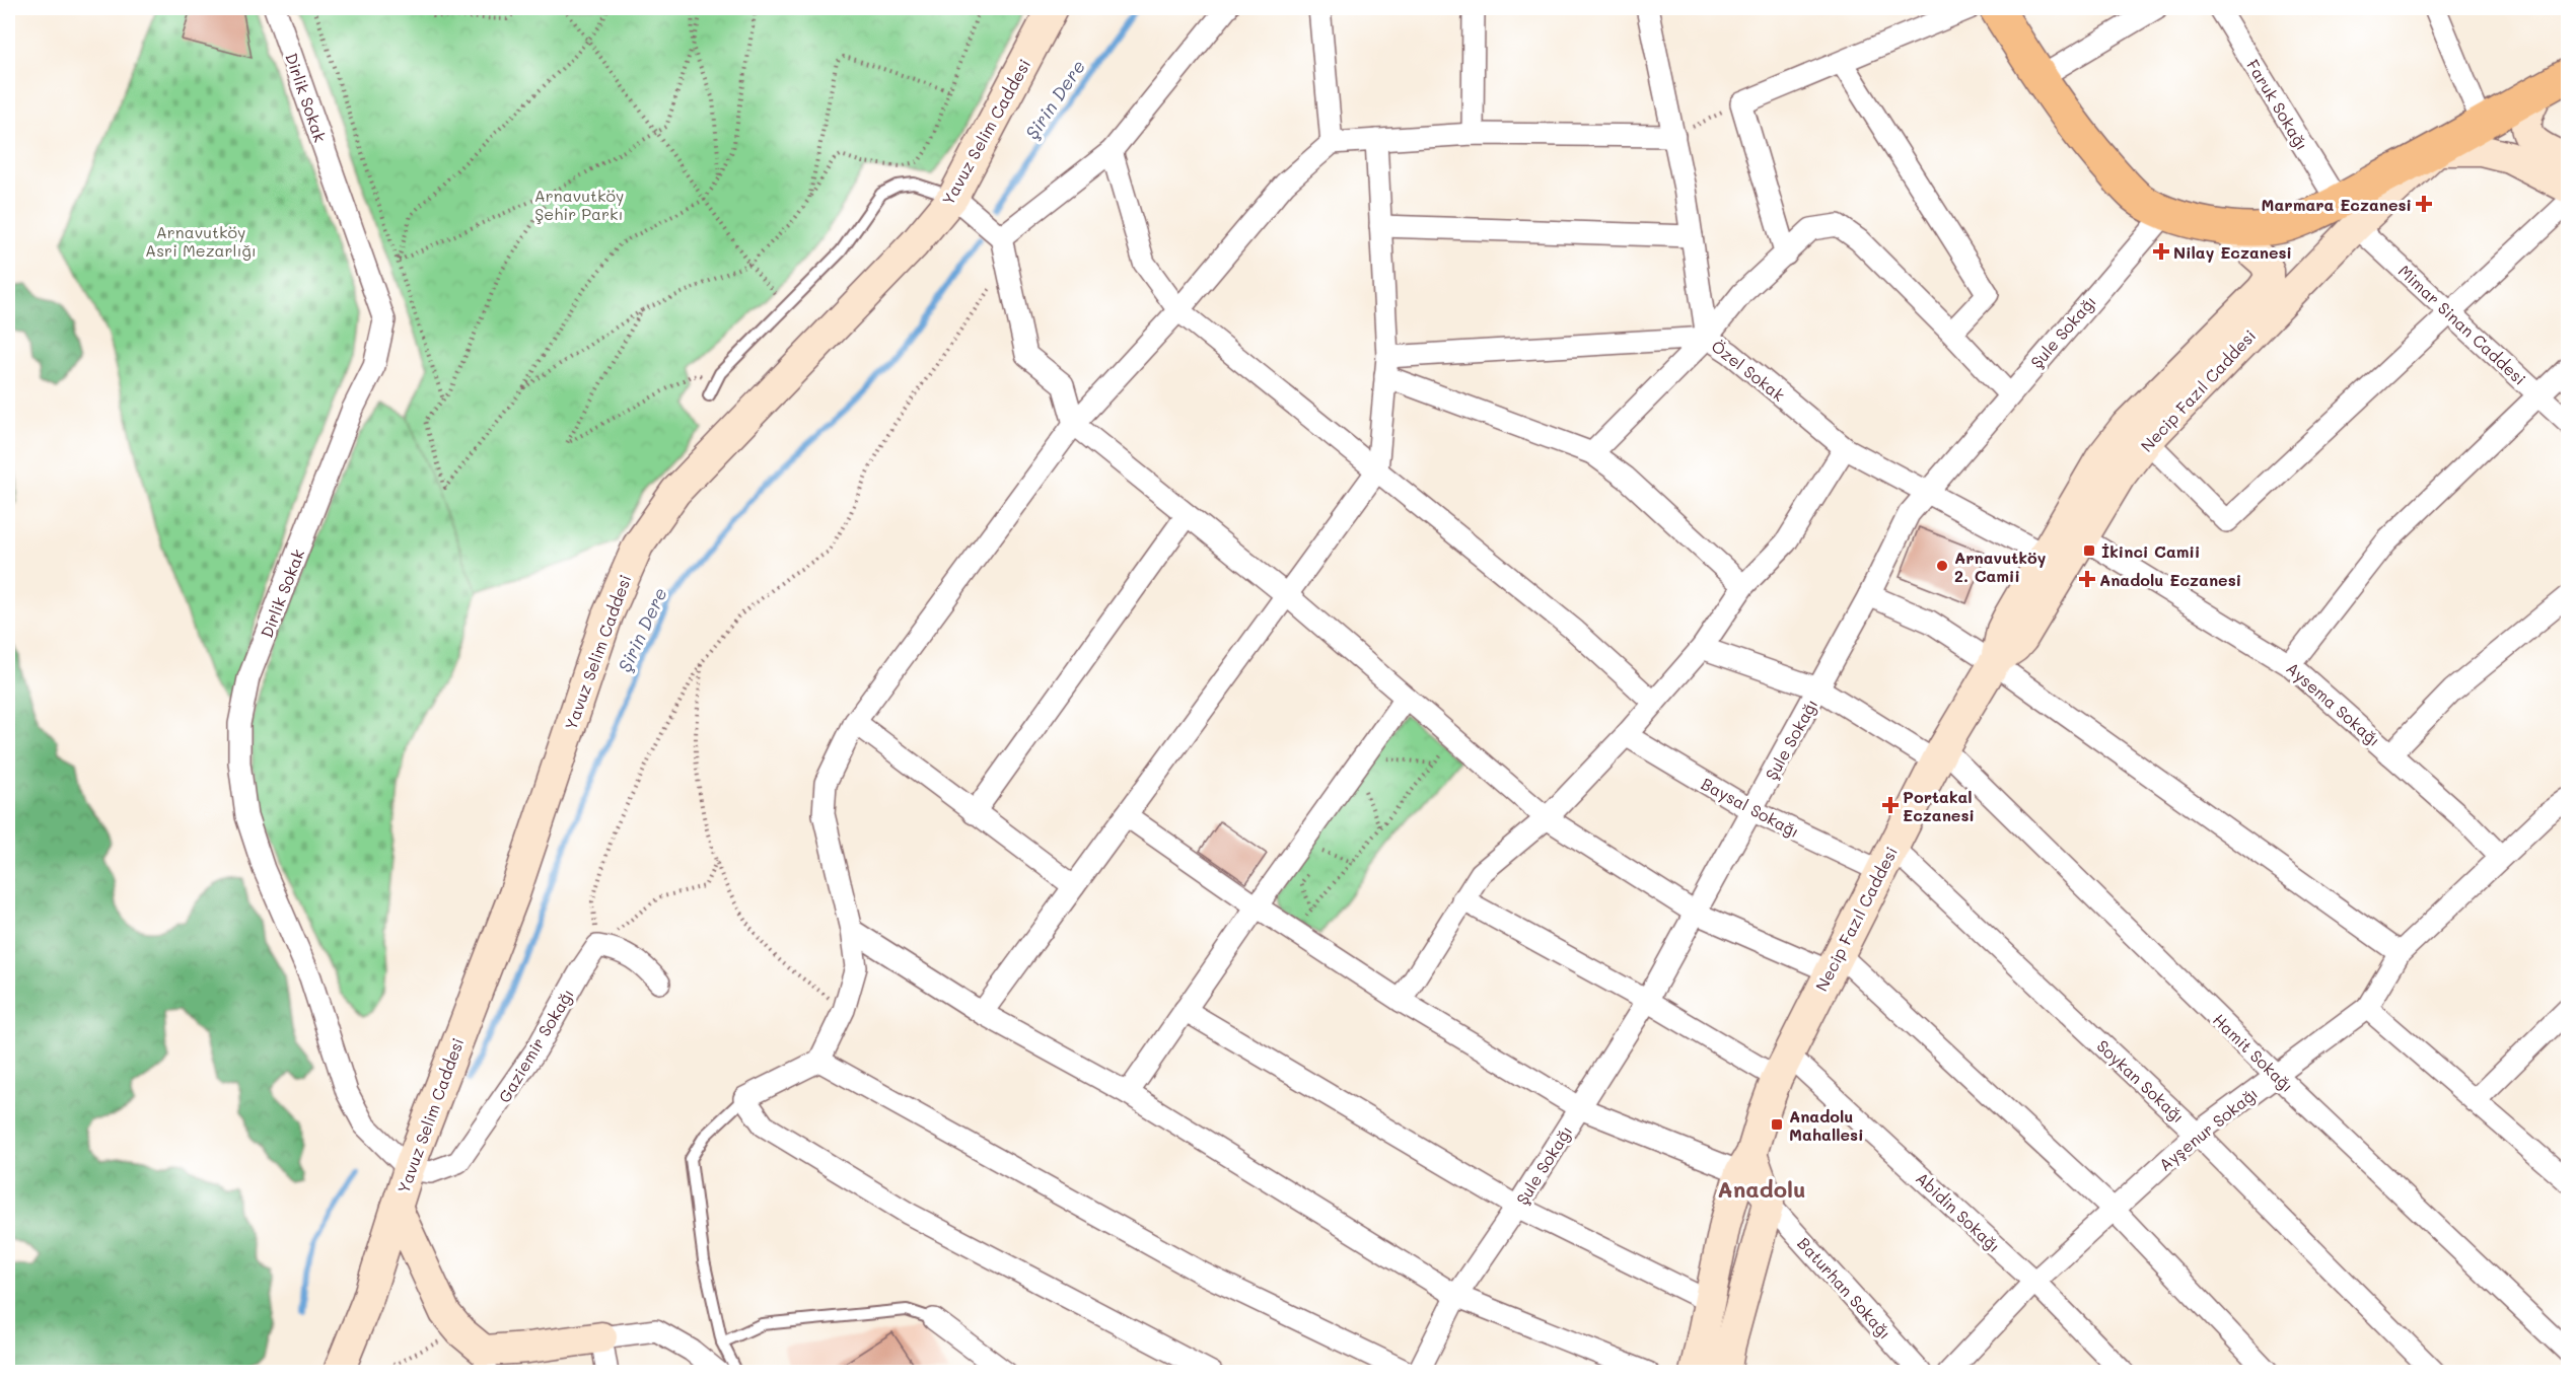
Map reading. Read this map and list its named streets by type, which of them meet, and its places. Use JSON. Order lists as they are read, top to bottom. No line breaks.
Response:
{"streets":{"main road":["Yavuz Selim Caddesi","Necip Fazıl Caddesi"],"street":["Dirlik Sokak","Faruk Sokağı","Mimar Sinan Caddesi","Şule Sokağı","Özel Sokak","Aysema Sokağı","Baysal Sokağı","Gaziemir Sokağı","Hamit Sokağı","Soykan Sokağı","Ayşenur Sokağı","Abidin Sokağı","Baturhan Sokağı"]},"crossings":[["Dirlik Sokak","Yavuz Selim Caddesi"],["Dirlik Sokak","Gaziemir Sokağı"],["Faruk Sokağı","Mimar Sinan Caddesi"],["Faruk Sokağı","Necip Fazıl Caddesi"],["Yavuz Selim Caddesi","Gaziemir Sokağı"],["Mimar Sinan Caddesi","Necip Fazıl Caddesi"],["Şule Sokağı","Özel Sokak"],["Şule Sokağı","Baysal Sokağı"],["Şule Sokağı","Hamit Sokağı"],["Şule Sokağı","Abidin Sokağı"],["Özel Sokak","Necip Fazıl Caddesi"],["Necip Fazıl Caddesi","Aysema Sokağı"],["Necip Fazıl Caddesi","Baysal Sokağı"],["Necip Fazıl Caddesi","Hamit Sokağı"],["Necip Fazıl Caddesi","Soykan Sokağı"],["Necip Fazıl Caddesi","Abidin Sokağı"],["Baysal Sokağı","Soykan Sokağı"],["Hamit Sokağı","Ayşenur Sokağı"],["Soykan Sokağı","Ayşenur Sokağı"],["Ayşenur Sokağı","Abidin Sokağı"]],"districts":["Anadolu"],"water":["Şirin Dere"],"parks":["Arnavutköy Şehir Parkı","Arnavutköy Asri Mezarlığı"],"places":{"health":["Marmara Eczanesi","Nilay Eczanesi","Anadolu Eczanesi","Portakal Eczanesi"],"transit":["İkinci Camii","Anadolu Mahallesi"],"other":["Arnavutköy 2. Camii"]}}
